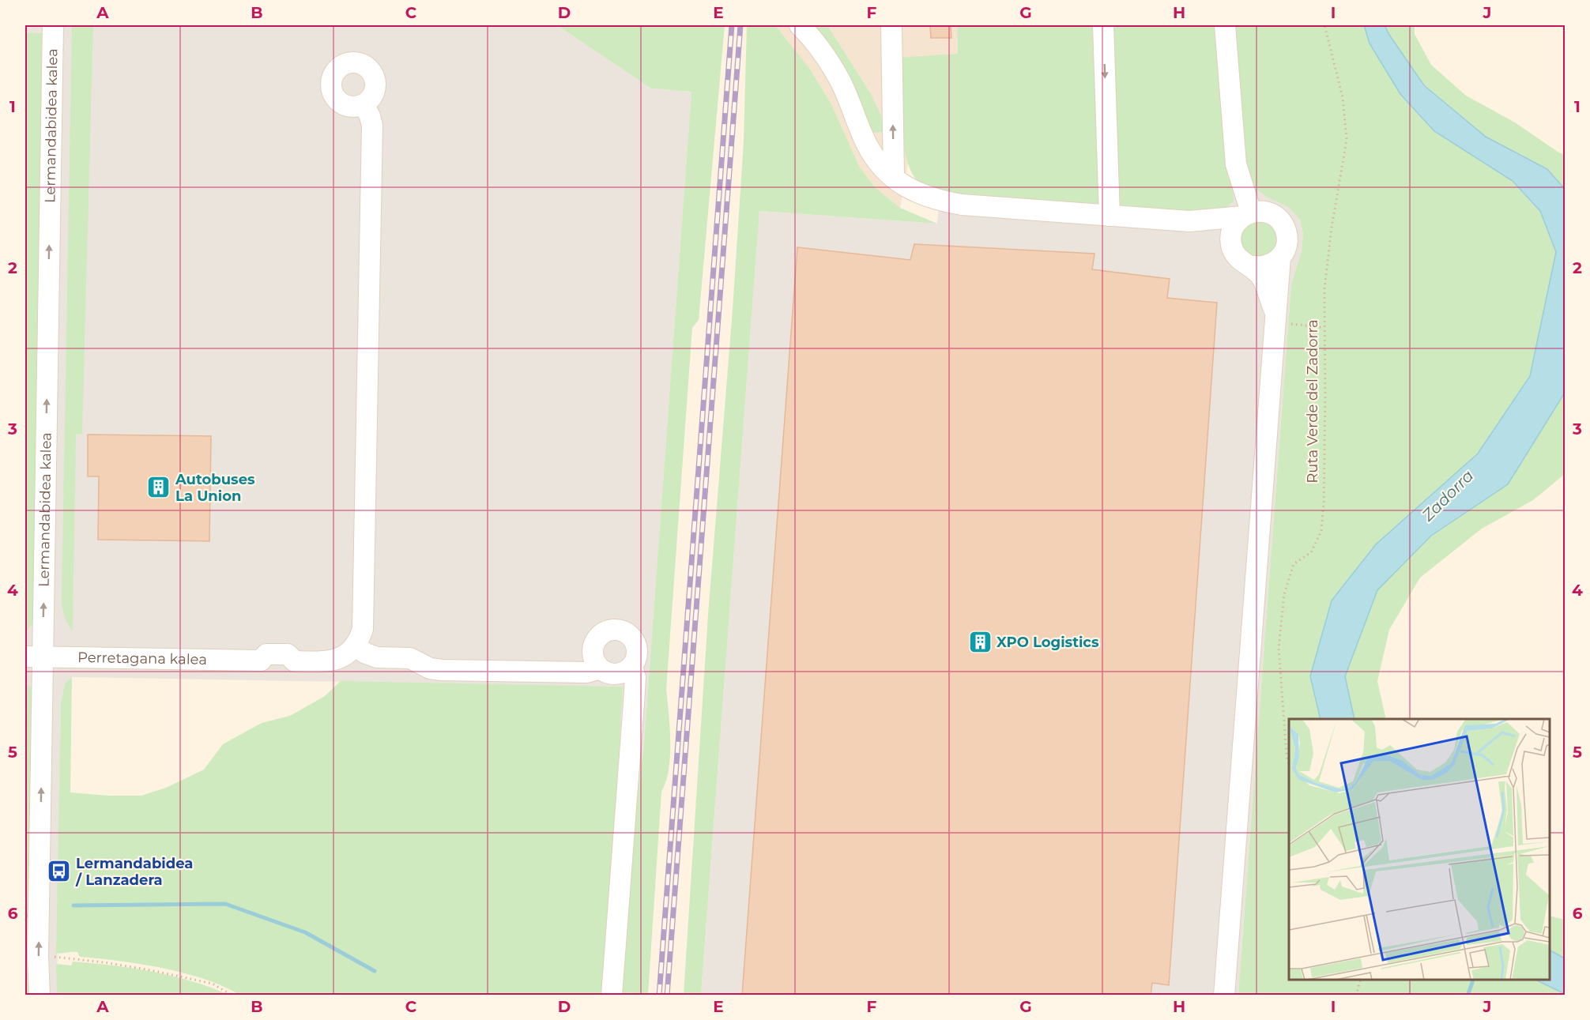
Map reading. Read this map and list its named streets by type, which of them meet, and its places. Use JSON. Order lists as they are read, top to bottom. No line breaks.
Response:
{"streets":{"street":["Lermandabidea kalea","Perretagana kalea"],"path":["Ruta Verde del Zadorra"]},"crossings":[["Lermandabidea kalea","Perretagana kalea"]],"one_way":["Lermandabidea kalea"],"water":["Zadorra"],"places":{"building":["Autobuses La Union","XPO Logistics"],"bus stop":["Lermandabidea / Lanzadera"]},"grid":{"columns":["A","B","C","D","E","F","G","H","I","J"],"rows":["1","2","3","4","5","6"]}}
